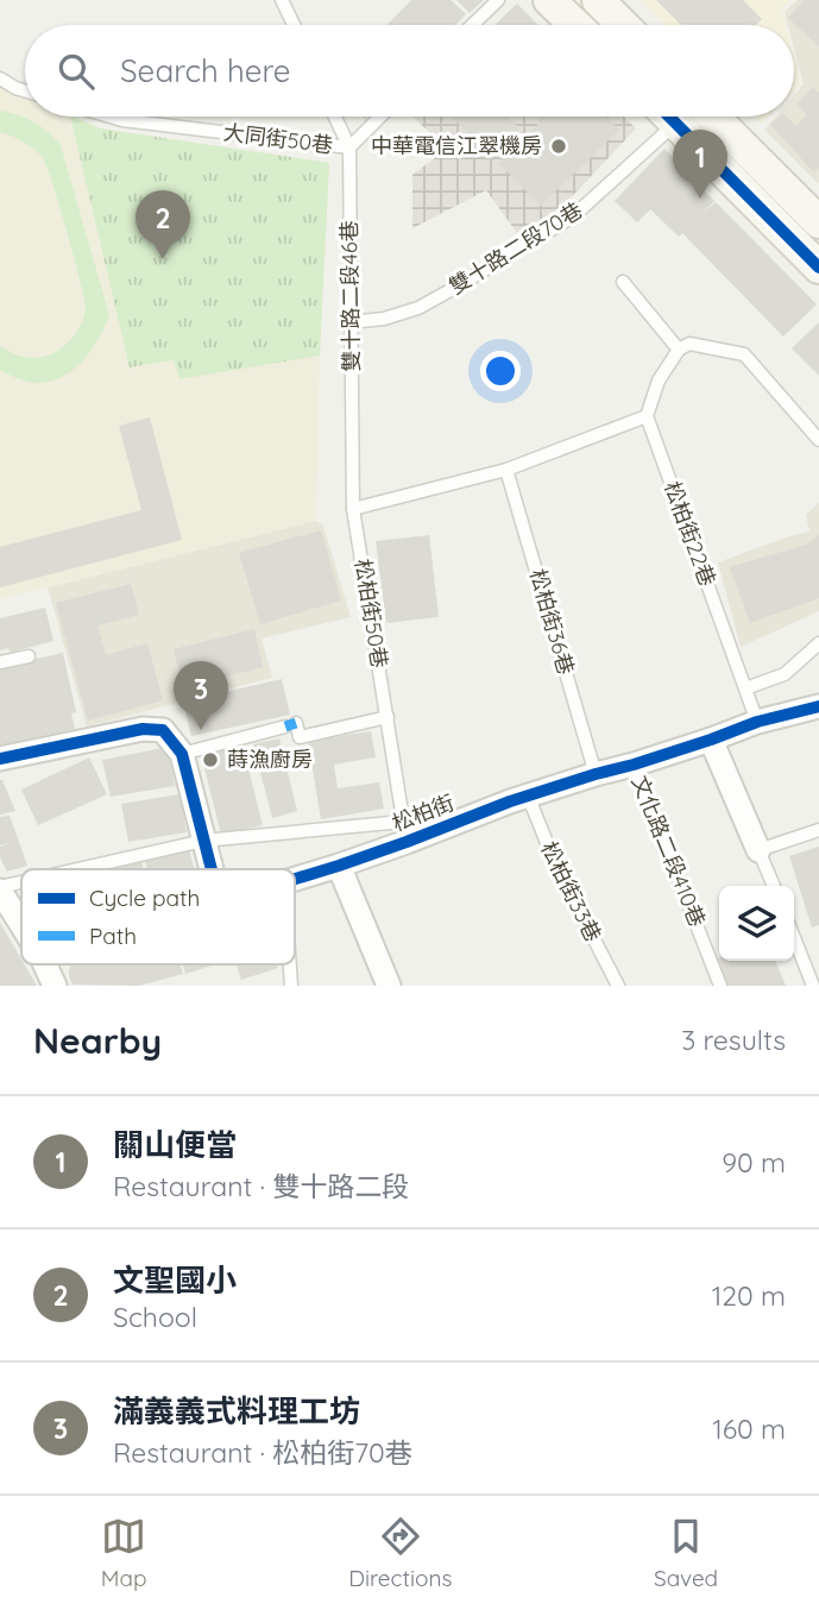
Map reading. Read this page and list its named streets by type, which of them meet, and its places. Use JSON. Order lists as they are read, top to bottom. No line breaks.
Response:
{"streets":{"street":["松柏街"],"lane":["大同街50巷","雙十路二段70巷","雙十路二段46巷","松柏街22巷","松柏街50巷","松柏街36巷","文化路二段410巷","松柏街33巷"]},"crossings":[["大同街50巷","雙十路二段46巷"],["雙十路二段70巷","雙十路二段46巷"],["雙十路二段46巷","松柏街50巷"],["松柏街22巷","松柏街"],["松柏街50巷","松柏街"],["松柏街36巷","松柏街"],["松柏街","文化路二段410巷"],["松柏街","松柏街33巷"]],"places":["中華電信江翠機房","蒔漁廚房"],"legend":["Cycle path","Path"],"page":{"search":"Search here","pins":["1","2","3"],"heading":["Nearby","3 results"],"list":[{"mark":"1","name":"關山便當","note":"Restaurant · 雙十路二段","value":"90 m"},{"mark":"2","name":"文聖國小","note":"School","value":"120 m"},{"mark":"3","name":"滿義義式料理工坊","note":"Restaurant · 松柏街70巷","value":"160 m"}],"nav":["Map","Directions","Saved"]}}
